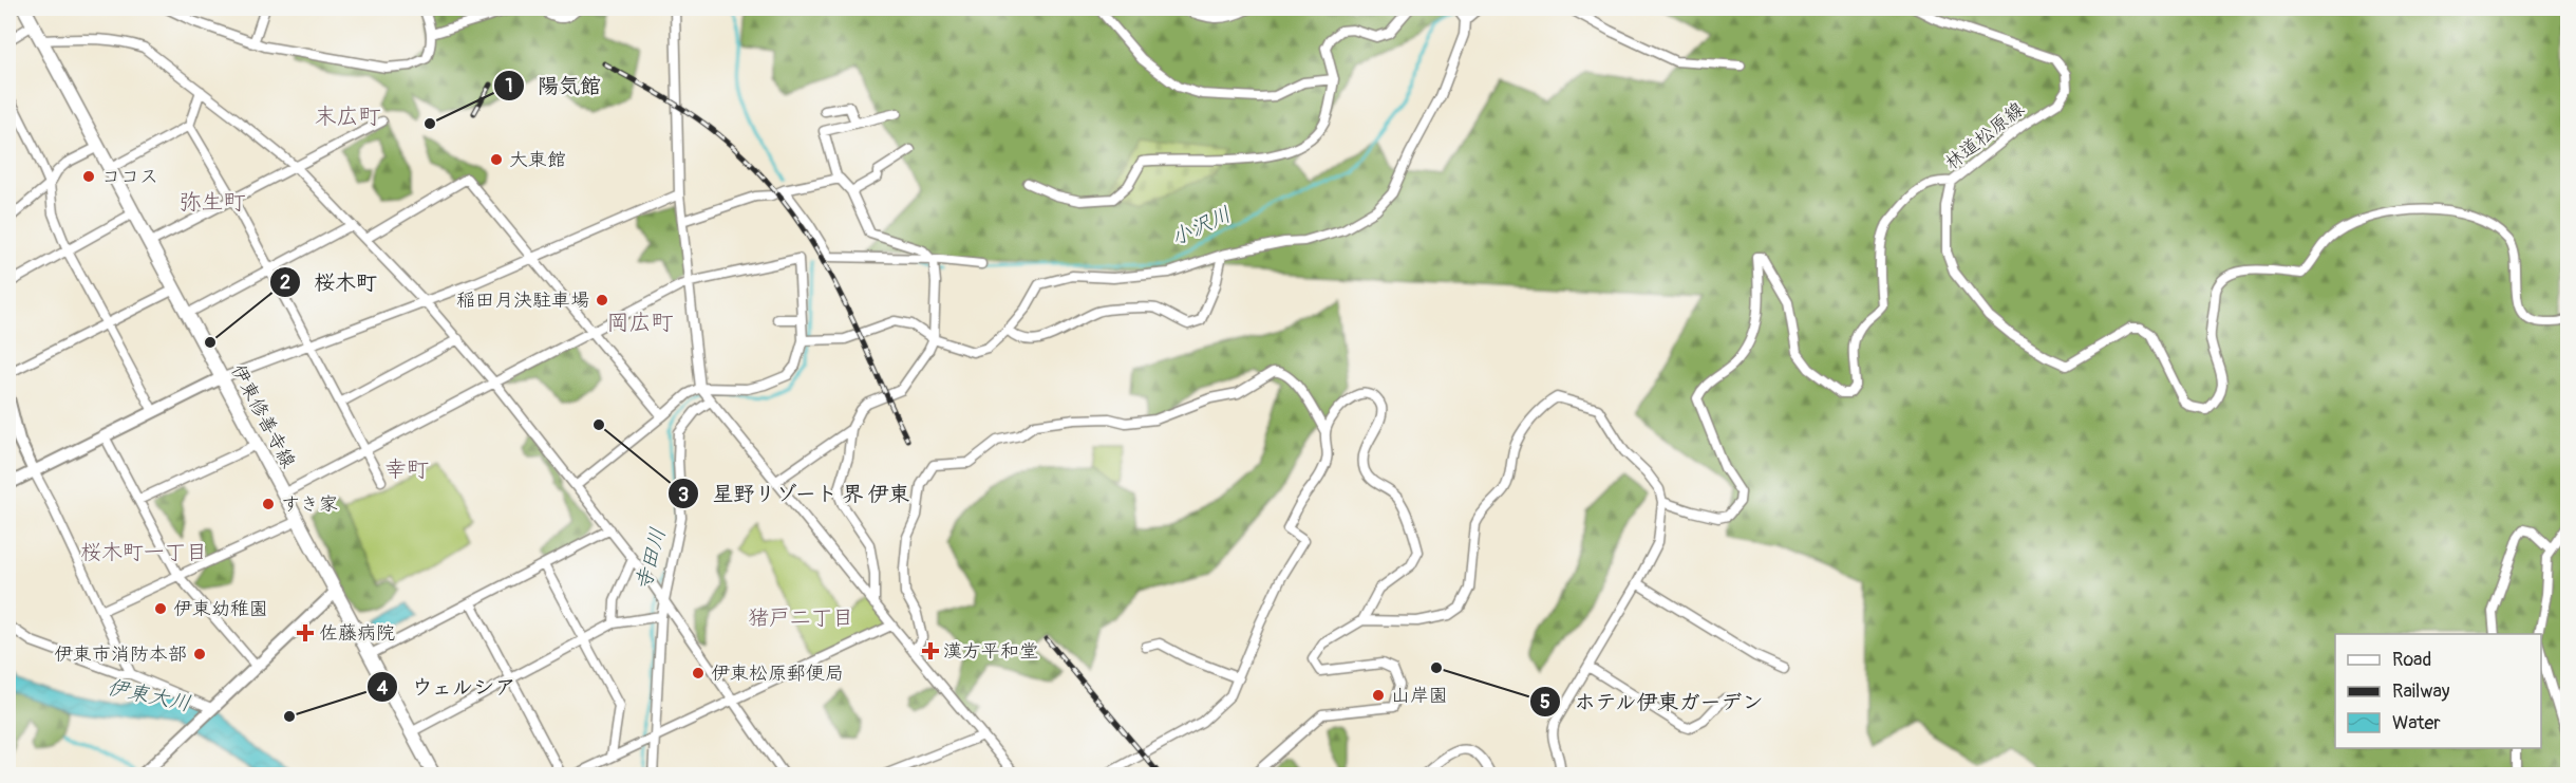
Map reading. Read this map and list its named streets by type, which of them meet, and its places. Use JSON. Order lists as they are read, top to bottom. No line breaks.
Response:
{"streets":{"main road":["伊東修善寺線"],"street":["林道松原線"]},"districts":["末広町","弥生町","岡広町","幸町","桜木町一丁目","猪戸二丁目"],"water":["小沢川","寺田川","伊東大川"],"places":{"other":["陽気館","大東館","ココス","稲田月決駐車場","桜木町","星野リゾート 界 伊東","すき家","伊東幼稚園","伊東市消防本部","ホテル伊東ガーデン","伊東松原郵便局","山岸園","ウェルシア"],"health":["佐藤病院","漢方平和堂"]},"legend":["Road","Railway","Water"]}
